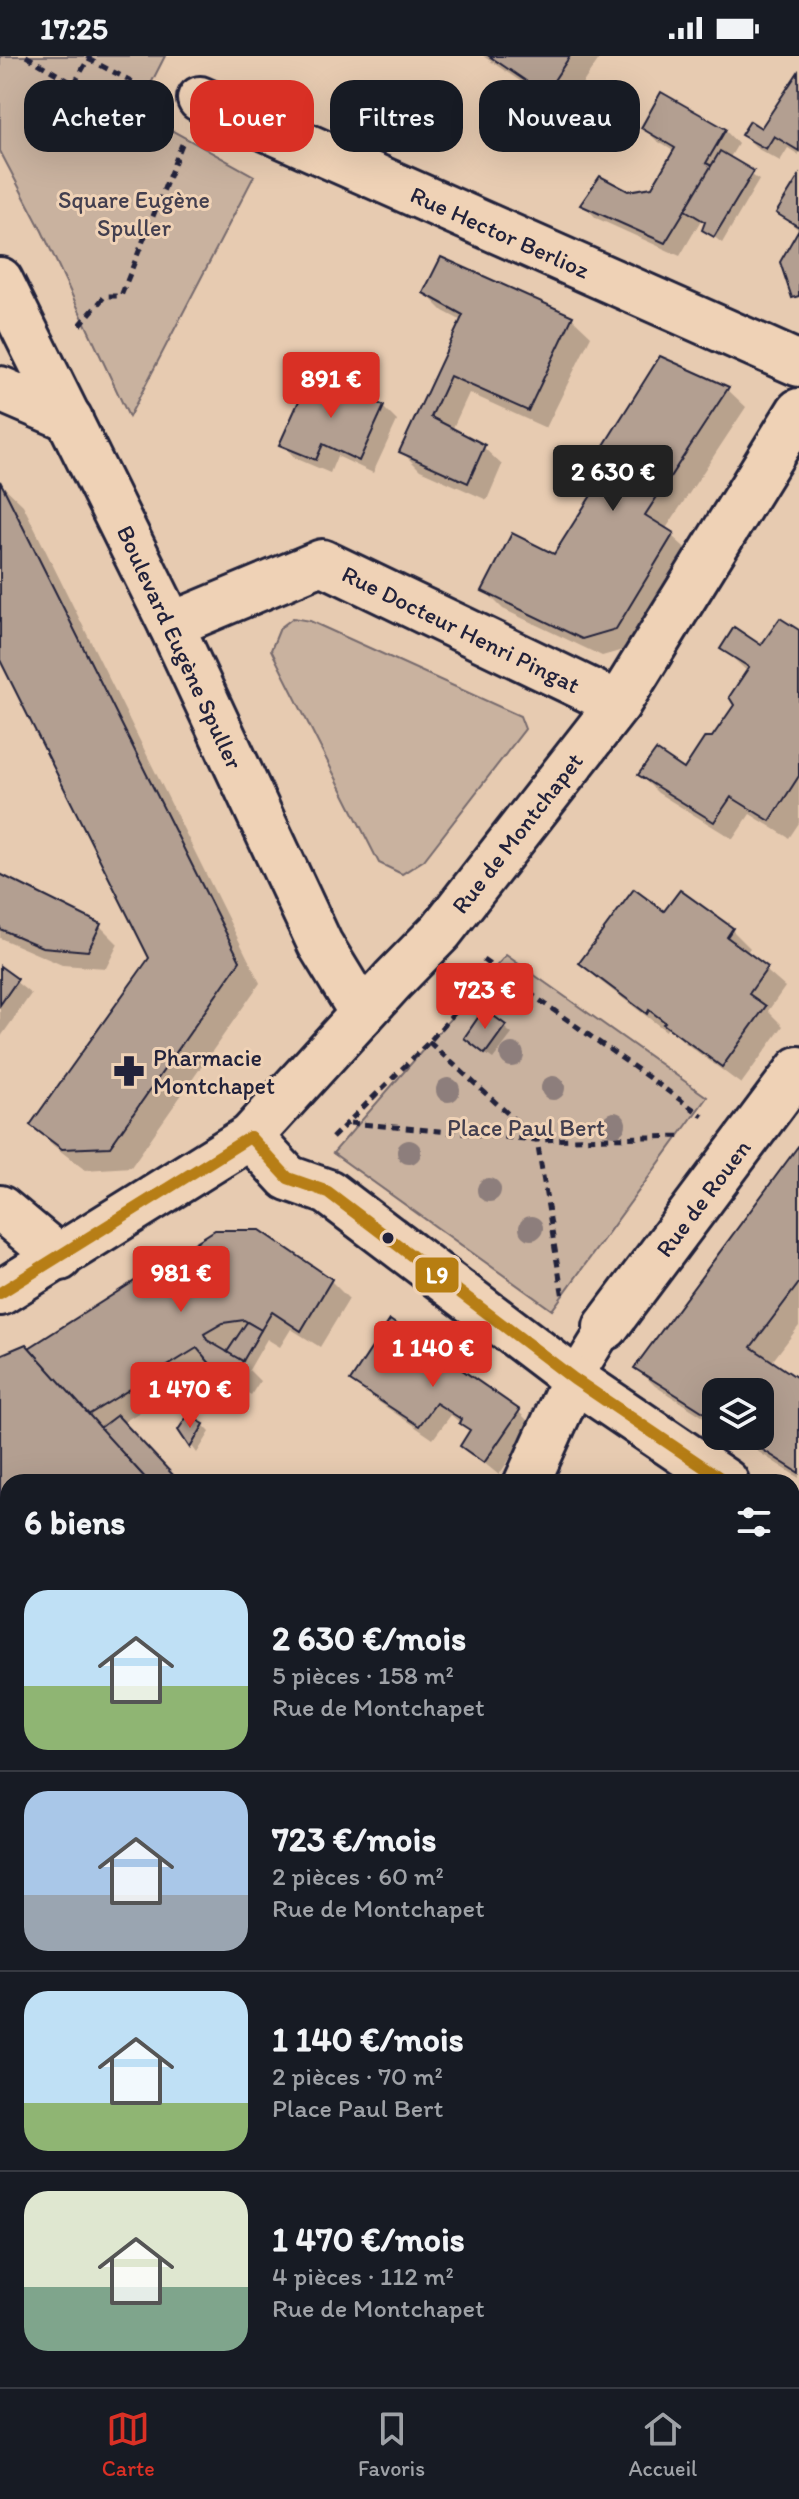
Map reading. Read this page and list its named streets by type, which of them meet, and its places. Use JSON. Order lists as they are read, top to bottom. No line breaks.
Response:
{"streets":{"street":["Rue Hector Berlioz","Rue Docteur Henri Pingat","Boulevard Eugène Spuller","Rue de Montchapet","Rue de Rouen"]},"crossings":[["Rue Docteur Henri Pingat","Boulevard Eugène Spuller"],["Rue Docteur Henri Pingat","Rue de Montchapet"],["Boulevard Eugène Spuller","Rue de Montchapet"]],"parks":["Square Eugène Spuller","Place Paul Bert"],"places":{"pharmacy":["Pharmacie Montchapet"]},"lines":["transit line L9"],"page":{"status":"17:25","chip":["Acheter","Louer","Filtres","Nouveau"],"price":["891 €","2 630 €","723 €","981 €","1 140 €","1 470 €"],"heading":"6 biens","list":[{"name":"2 630 €/mois","note":"5 pièces · 158 m² · Rue de Montchapet"},{"name":"723 €/mois","note":"2 pièces · 60 m² · Rue de Montchapet"},{"name":"1 140 €/mois","note":"2 pièces · 70 m² · Place Paul Bert"},{"name":"1 470 €/mois","note":"4 pièces · 112 m² · Rue de Montchapet"}],"tabs":["Carte","Favoris","Accueil"]}}
